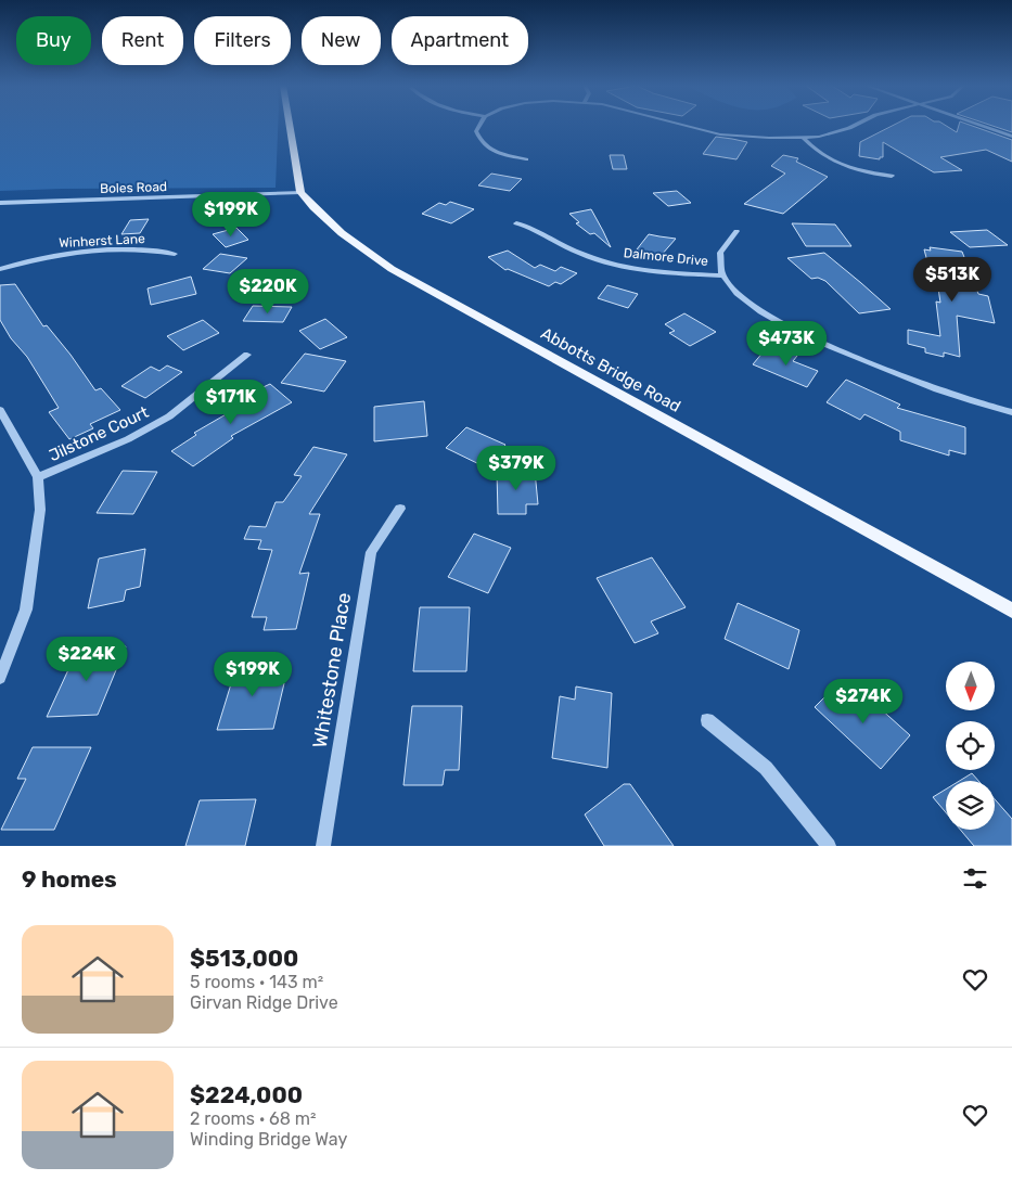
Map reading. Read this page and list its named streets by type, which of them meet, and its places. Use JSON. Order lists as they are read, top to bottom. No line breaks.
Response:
{"streets":{"main road":["Abbotts Bridge Road"],"street":["Boles Road","Winherst Lane","Dalmore Drive","Jilstone Court","Whitestone Place"]},"crossings":[["Boles Road","Abbotts Bridge Road"]],"north":"bottom","page":{"chip":["Buy","Rent","Filters","New","Apartment"],"price":["$199K","$513K","$220K","$473K","$171K","$379K","$224K","$199K","$274K"],"heading":"9 homes","list":[{"name":"$513,000","note":"5 rooms · 143 m² · Girvan Ridge Drive"},{"name":"$224,000","note":"2 rooms · 68 m² · Winding Bridge Way"}]}}
